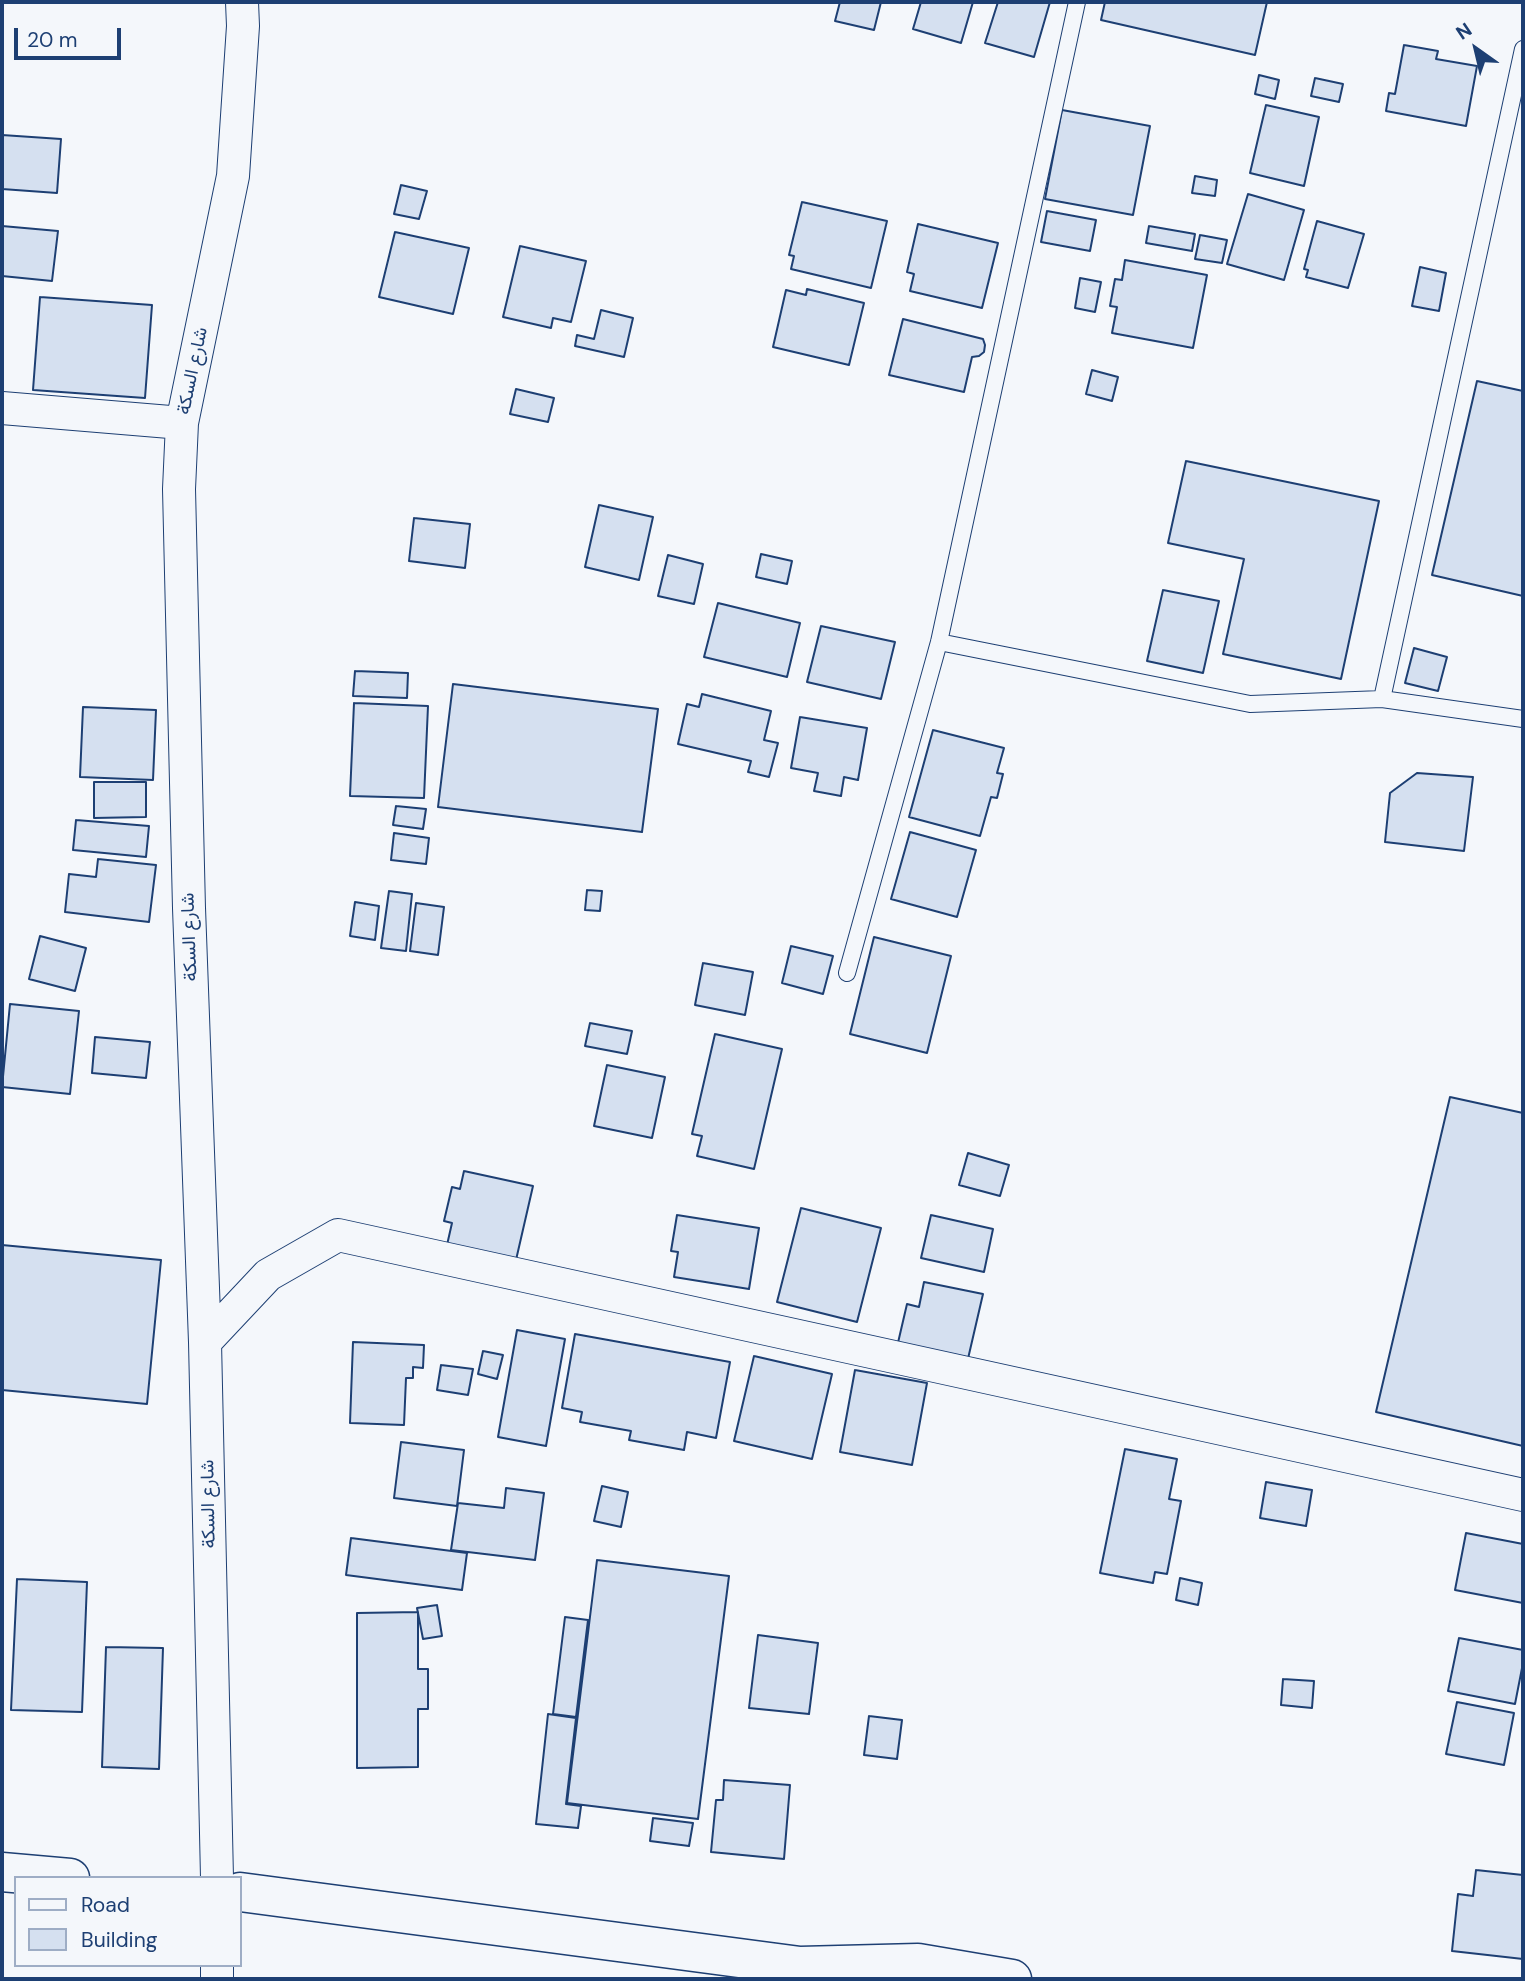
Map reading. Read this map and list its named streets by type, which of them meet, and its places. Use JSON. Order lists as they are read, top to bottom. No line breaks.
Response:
{"streets":{"street":["شارع السكة"]},"legend":["Road","Building"],"scale_bar":"20 m","north":"top left"}
